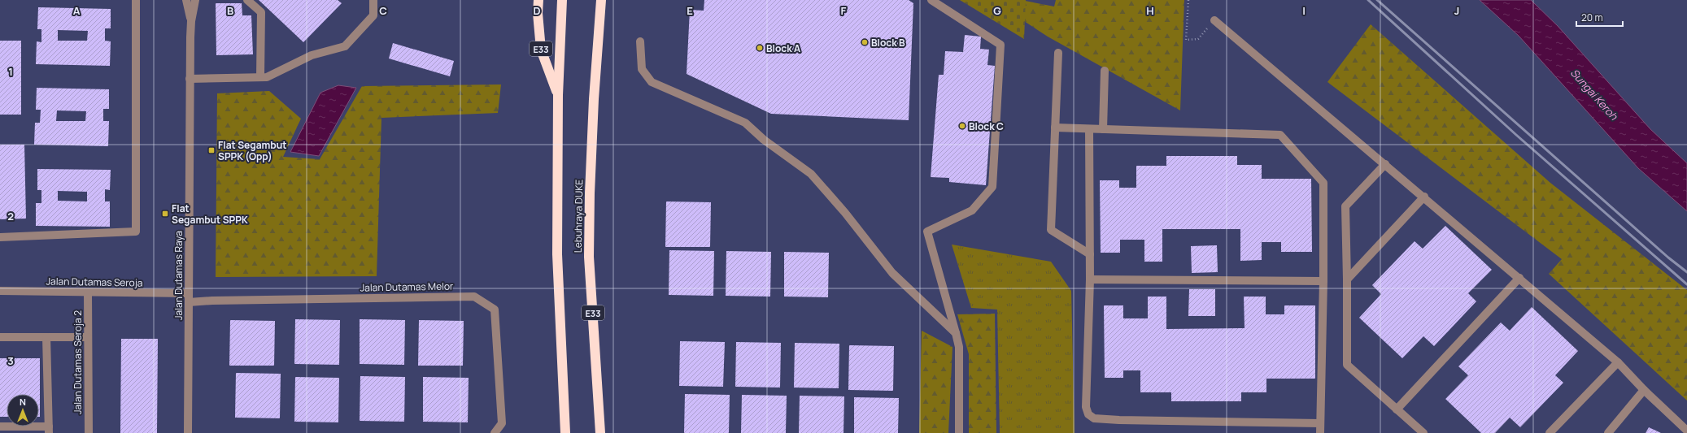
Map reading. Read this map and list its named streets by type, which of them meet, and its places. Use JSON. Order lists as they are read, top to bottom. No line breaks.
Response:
{"streets":{"highway":["E33","Lebuhraya DUKE"],"street":["Jalan Dutamas Raya","Jalan Dutamas Seroja","Jalan Dutamas Melor","Jalan Dutamas Seroja 2"]},"crossings":[["E33","Lebuhraya DUKE"],["Jalan Dutamas Raya","Jalan Dutamas Seroja"],["Jalan Dutamas Raya","Jalan Dutamas Melor"],["Jalan Dutamas Seroja","Jalan Dutamas Seroja 2"]],"water":["Sungai Keroh"],"places":{"other":["Block B","Block A","Block C"],"transit":["Flat Segambut SPPK (Opp)","Flat Segambut SPPK"]},"scale_bar":"20 m","north":"top","grid":{"columns":["A","B","C","D","E","F","G","H","I","J"],"rows":["1","2","3"]}}
